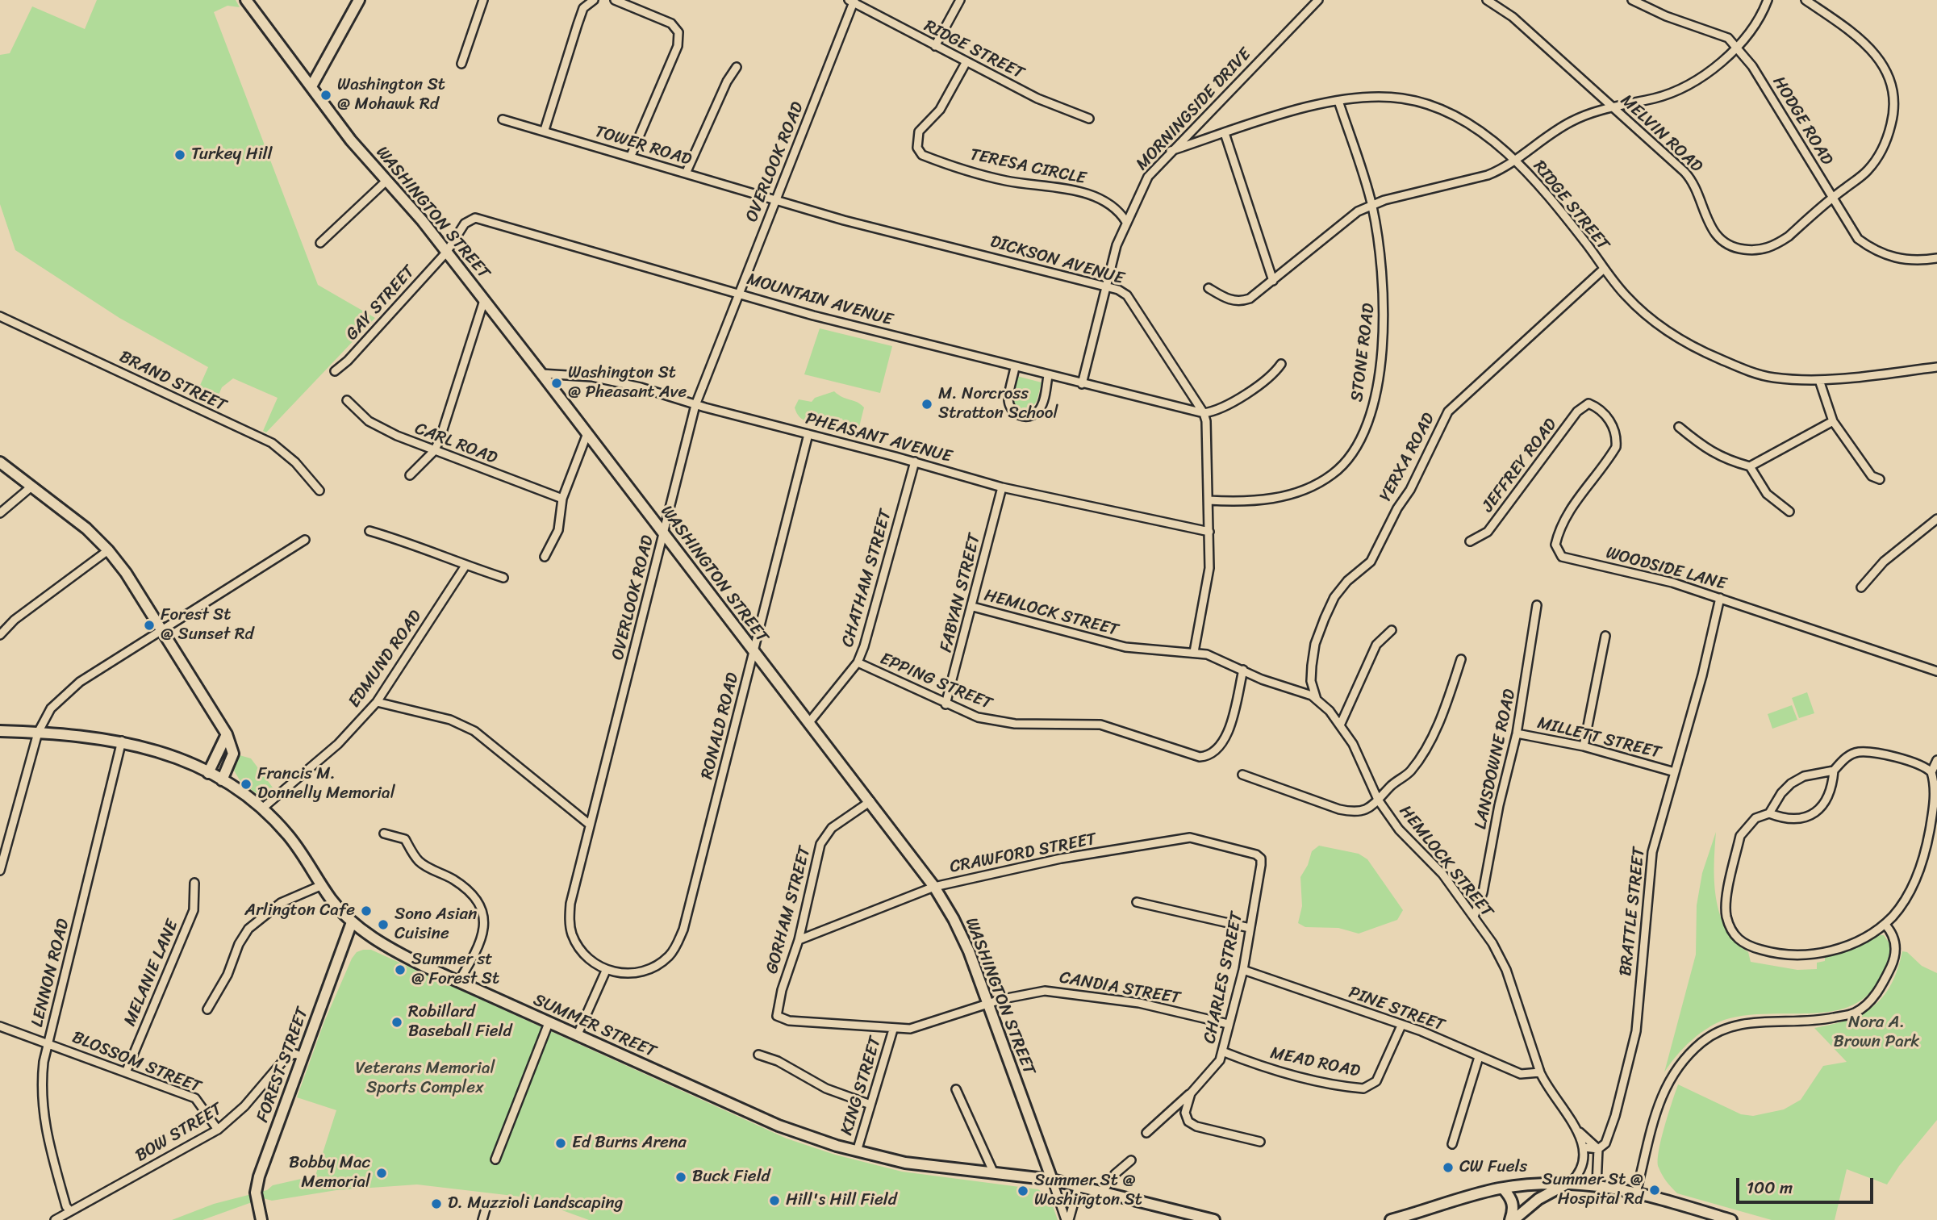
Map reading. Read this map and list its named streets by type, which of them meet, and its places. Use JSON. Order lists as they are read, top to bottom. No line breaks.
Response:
{"streets":{"main road":["WASHINGTON STREET","SUMMER STREET","FOREST STREET"],"street":["RIDGE STREET","MORNINGSIDE DRIVE","HODGE ROAD","MELVIN ROAD","TOWER ROAD","OVERLOOK ROAD","TERESA CIRCLE","DICKSON AVENUE","MOUNTAIN AVENUE","GAY STREET","STONE ROAD","BRAND STREET","PHEASANT AVENUE","CARL ROAD","YERXA ROAD","JEFFREY ROAD","WOODSIDE LANE","CHATHAM STREET","FABYAN STREET","HEMLOCK STREET","EDMUND ROAD","EPPING STREET","RONALD ROAD","MILLETT STREET","LANSDOWNE ROAD","CRAWFORD STREET","GORHAM STREET","BRATTLE STREET","LENNON ROAD","MELANIE LANE","CHARLES STREET","CANDIA STREET","PINE STREET","BLOSSOM STREET","MEAD ROAD","KING STREET","BOW STREET"]},"crossings":[["RIDGE STREET","MORNINGSIDE DRIVE"],["RIDGE STREET","OVERLOOK ROAD"],["RIDGE STREET","TERESA CIRCLE"],["RIDGE STREET","STONE ROAD"],["RIDGE STREET","YERXA ROAD"],["MORNINGSIDE DRIVE","TERESA CIRCLE"],["MORNINGSIDE DRIVE","DICKSON AVENUE"],["MORNINGSIDE DRIVE","MOUNTAIN AVENUE"],["HODGE ROAD","MELVIN ROAD"],["TOWER ROAD","OVERLOOK ROAD"],["TOWER ROAD","DICKSON AVENUE"],["OVERLOOK ROAD","WASHINGTON STREET"],["OVERLOOK ROAD","DICKSON AVENUE"],["OVERLOOK ROAD","MOUNTAIN AVENUE"],["OVERLOOK ROAD","PHEASANT AVENUE"],["OVERLOOK ROAD","RONALD ROAD"],["WASHINGTON STREET","MOUNTAIN AVENUE"],["WASHINGTON STREET","GAY STREET"],["WASHINGTON STREET","PHEASANT AVENUE"],["WASHINGTON STREET","CHATHAM STREET"],["WASHINGTON STREET","RONALD ROAD"],["WASHINGTON STREET","CRAWFORD STREET"],["WASHINGTON STREET","GORHAM STREET"],["WASHINGTON STREET","CANDIA STREET"],["WASHINGTON STREET","SUMMER STREET"],["DICKSON AVENUE","MOUNTAIN AVENUE"],["DICKSON AVENUE","STONE ROAD"],["DICKSON AVENUE","PHEASANT AVENUE"],["DICKSON AVENUE","HEMLOCK STREET"],["MOUNTAIN AVENUE","GAY STREET"],["PHEASANT AVENUE","CHATHAM STREET"],["PHEASANT AVENUE","FABYAN STREET"],["PHEASANT AVENUE","RONALD ROAD"],["YERXA ROAD","HEMLOCK STREET"],["JEFFREY ROAD","WOODSIDE LANE"],["WOODSIDE LANE","BRATTLE STREET"],["CHATHAM STREET","EPPING STREET"],["FABYAN STREET","HEMLOCK STREET"],["FABYAN STREET","EPPING STREET"],["HEMLOCK STREET","EPPING STREET"],["HEMLOCK STREET","LANSDOWNE ROAD"],["HEMLOCK STREET","BRATTLE STREET"],["HEMLOCK STREET","PINE STREET"],["EDMUND ROAD","SUMMER STREET"],["MILLETT STREET","LANSDOWNE ROAD"],["MILLETT STREET","BRATTLE STREET"],["CRAWFORD STREET","GORHAM STREET"],["CRAWFORD STREET","CHARLES STREET"],["GORHAM STREET","CANDIA STREET"],["LENNON ROAD","SUMMER STREET"],["LENNON ROAD","BLOSSOM STREET"],["LENNON ROAD","BOW STREET"],["MELANIE LANE","BLOSSOM STREET"],["CHARLES STREET","CANDIA STREET"],["CHARLES STREET","PINE STREET"],["CHARLES STREET","MEAD ROAD"],["CANDIA STREET","KING STREET"],["PINE STREET","MEAD ROAD"],["SUMMER STREET","FOREST STREET"],["SUMMER STREET","KING STREET"],["BLOSSOM STREET","BOW STREET"],["FOREST STREET","BOW STREET"]],"parks":["Nora A. Brown Park","Veterans Memorial Sports Complex"],"places":["Washington St @ Mohawk Rd","Turkey Hill","Washington St @ Pheasant Ave","M. Norcross Stratton School","Forest St @ Sunset Rd","Francis M. Donnelly Memorial","Arlington Cafe","Sono Asian Cuisine","Summer st @ Forest St","Robillard Baseball Field","Ed Burns Arena","CW Fuels","Bobby Mac Memorial","Buck Field","Summer St @ Hospital Rd","Summer St @ Washington St","Hill's Hill Field","D. Muzzioli Landscaping"],"scale_bar":"100 m"}
